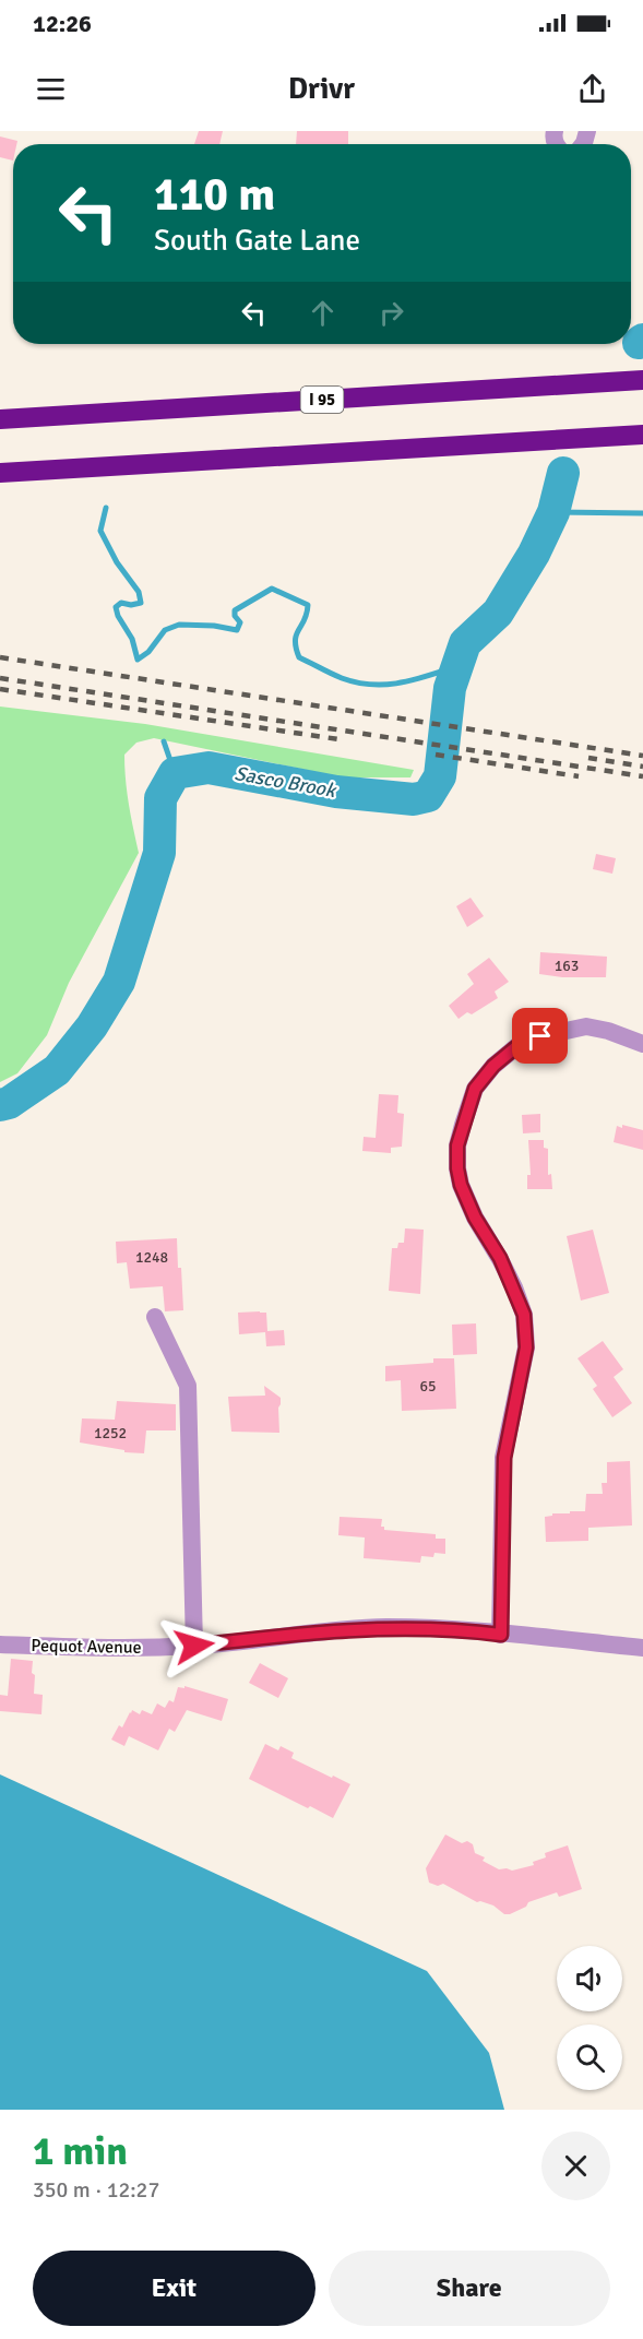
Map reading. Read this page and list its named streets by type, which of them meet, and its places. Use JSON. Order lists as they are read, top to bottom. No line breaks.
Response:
{"streets":{"highway":["I 95"],"street":["Pequot Avenue"]},"water":["Sasco Brook"],"house_numbers":["163","1248","65","1252"],"page":{"status":"12:26","header":"Drivr","turn":["110 m","South Gate Lane"],"heading":["1 min","350 m · 12:27"],"buttons":["Exit","Share"]}}
